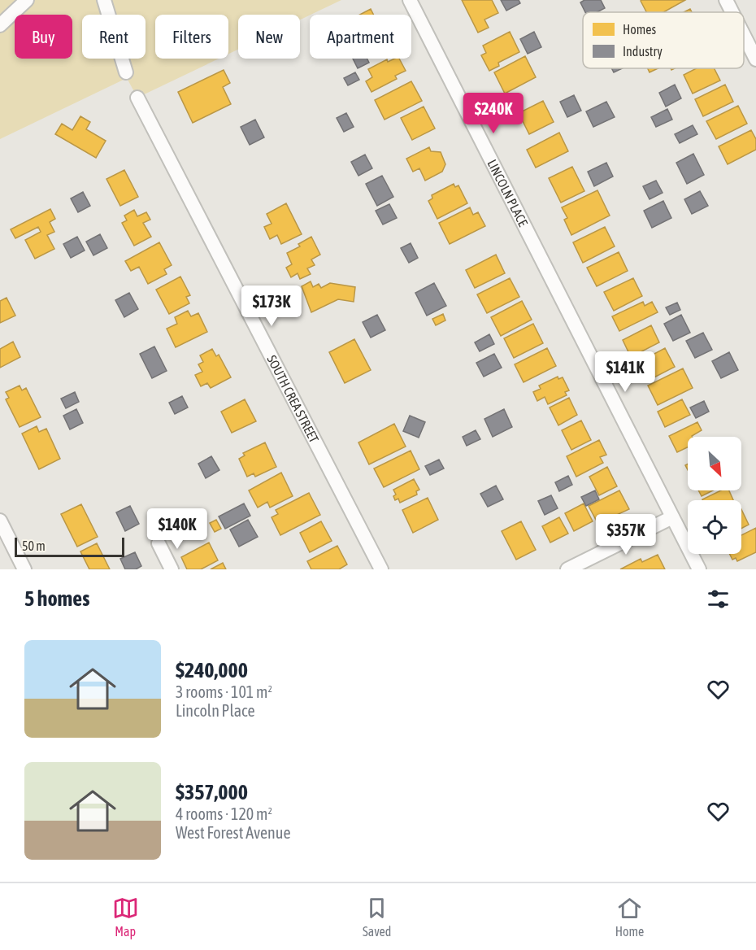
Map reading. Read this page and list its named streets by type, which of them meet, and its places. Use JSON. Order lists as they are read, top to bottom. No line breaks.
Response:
{"streets":{"street":["LINCOLN PLACE","SOUTH CREA STREET"]},"legend":["Homes","Industry"],"scale_bar":"50 m","north":"bottom right","page":{"chip":["Buy","Rent","Filters","New","Apartment"],"price":["$240K","$173K","$141K","$140K","$357K"],"scale":"50 m","heading":"5 homes","list":[{"name":"$240,000","note":"3 rooms · 101 m² · Lincoln Place"},{"name":"$357,000","note":"4 rooms · 120 m² · West Forest Avenue"}],"tabs":["Map","Saved","Home"]}}
